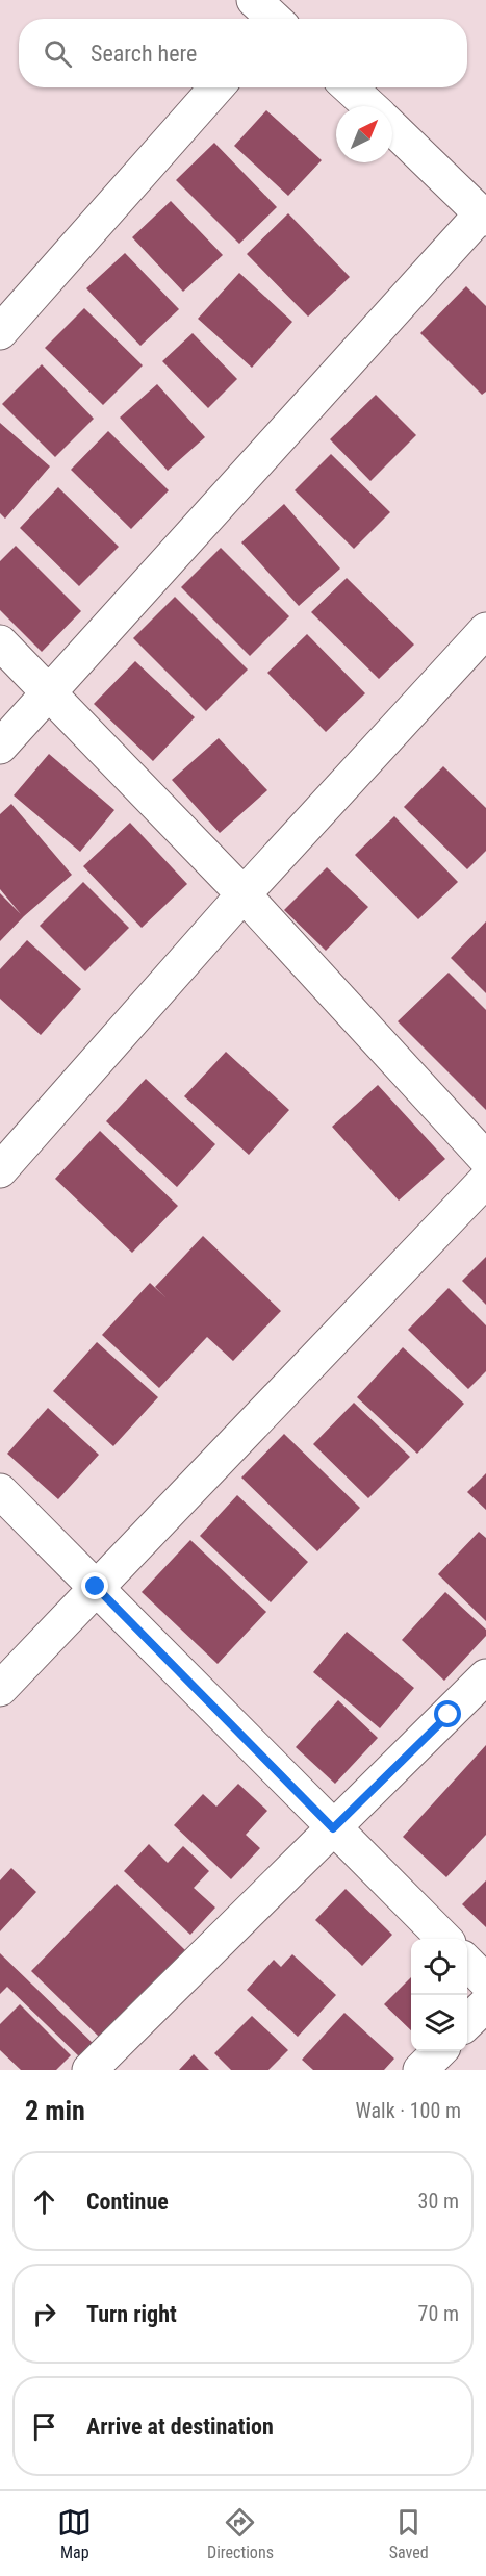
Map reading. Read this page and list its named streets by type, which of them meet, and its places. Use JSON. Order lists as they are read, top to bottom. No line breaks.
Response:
{"north":"top right","page":{"search":"Search here","heading":["2 min","Walk · 100 m"],"list":[["Continue","30 m"],["Turn right","70 m"],"Arrive at destination"],"nav":["Map","Directions","Saved"]}}
